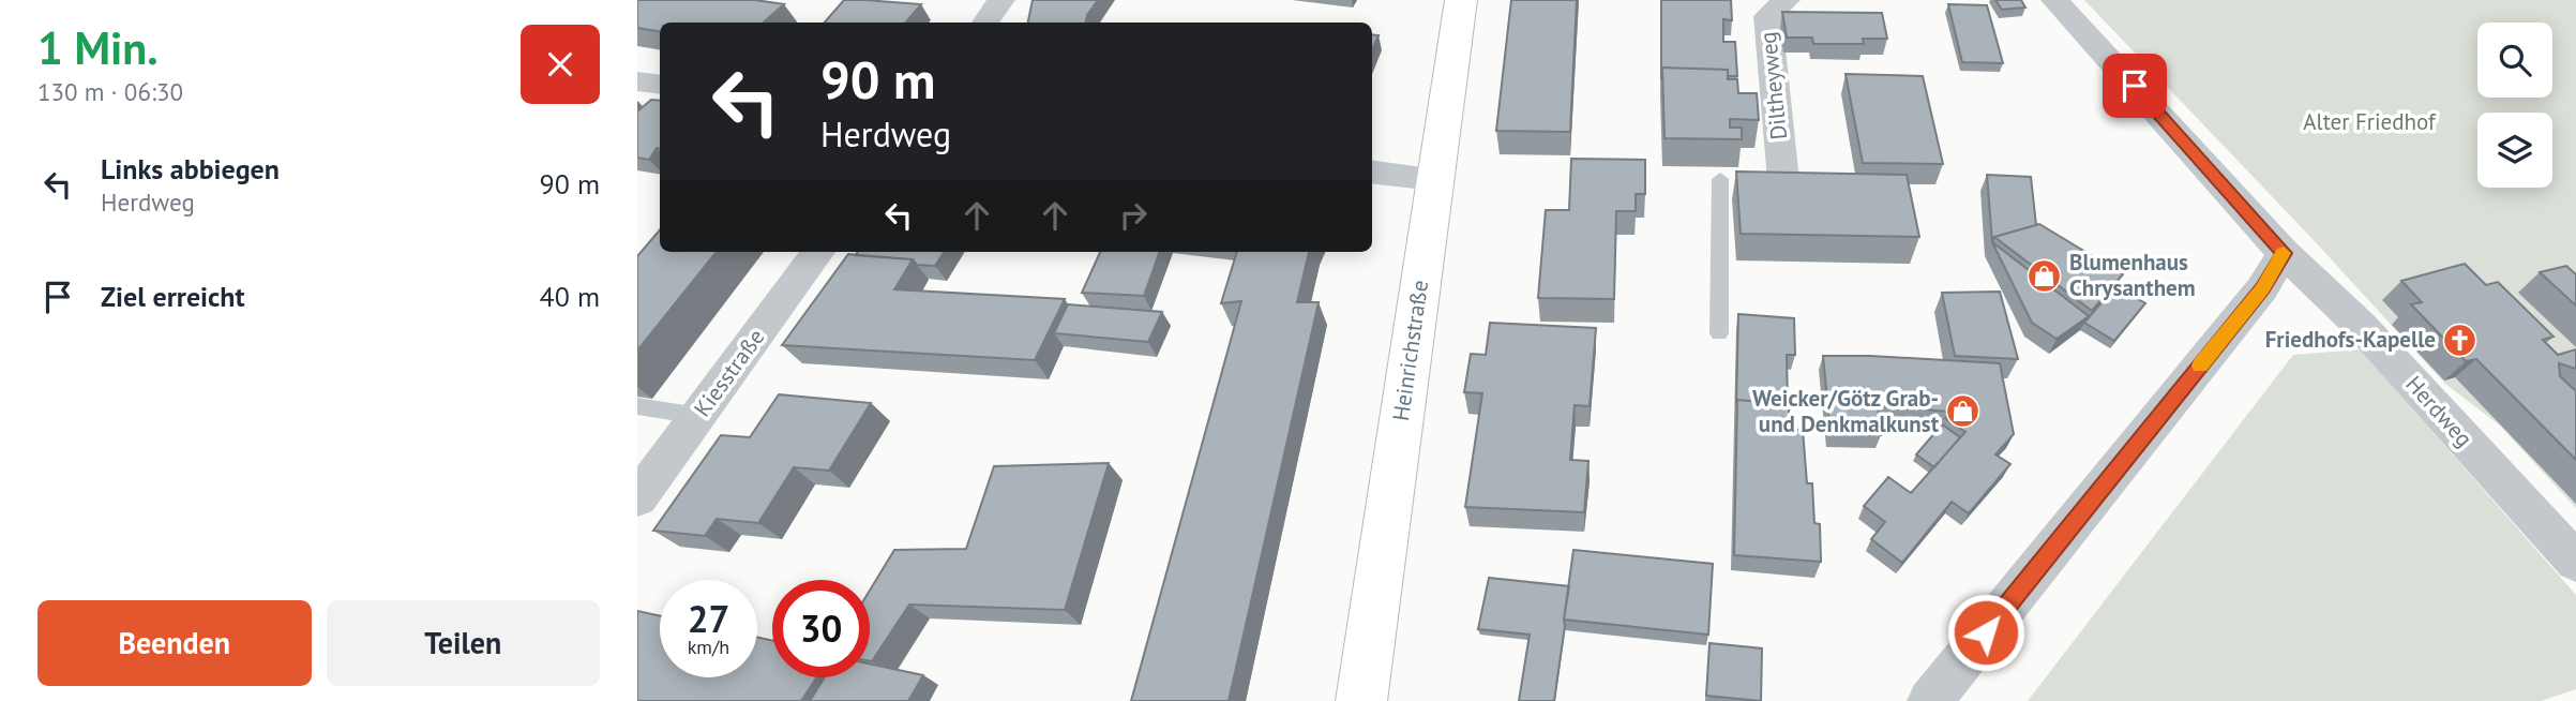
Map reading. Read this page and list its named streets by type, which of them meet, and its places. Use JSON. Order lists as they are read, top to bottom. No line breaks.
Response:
{"streets":{"main road":["Heinrichstraße"],"street":["Diltheyweg","Kiesstraße","Herdweg"]},"parks":["Alter Friedhof"],"places":{"shop":["Blumenhaus Chrysanthem","Weicker/Götz Grab- und Denkmalkunst"],"church":["Friedhofs-Kapelle"]},"page":{"heading":["1 Min.","130 m · 06:30"],"turn":["90 m","Herdweg"],"list":[{"name":"Links abbiegen","note":"Herdweg","value":"90 m"},{"name":"Ziel erreicht","value":"40 m"}],"speed":"27 km/h","limit":"30","buttons":["Beenden","Teilen"]}}
